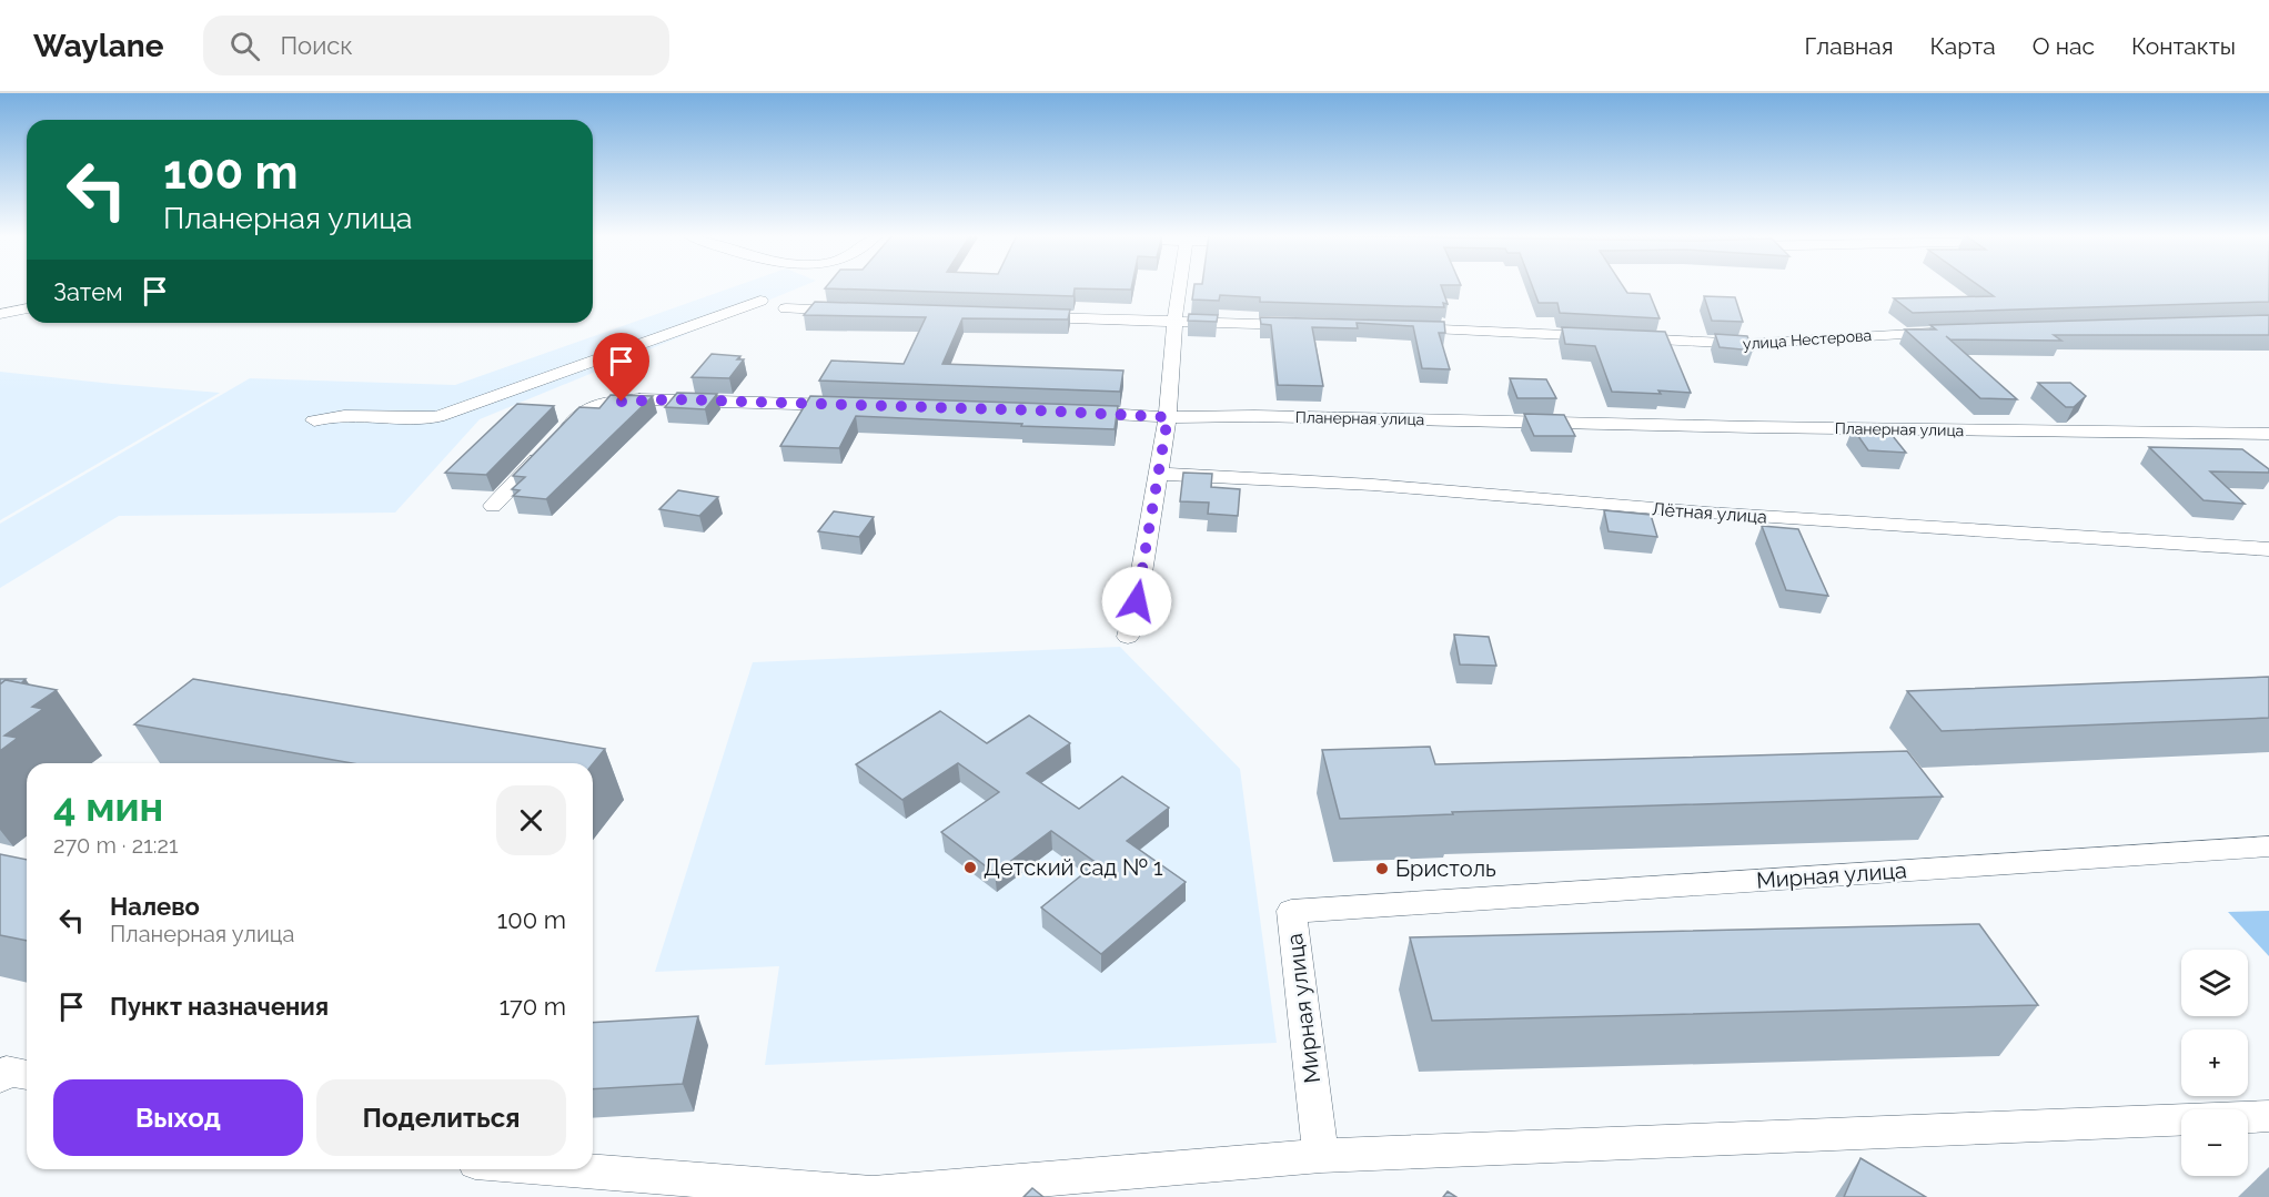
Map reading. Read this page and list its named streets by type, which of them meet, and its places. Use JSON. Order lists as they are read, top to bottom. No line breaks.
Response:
{"streets":{"street":["улица Нестерова","Планерная улица","Лётная улица","Мирная улица"]},"places":["Детский сад № 1","Бристоль"],"page":{"header":"Waylane","search":"Поиск","nav":["Главная","Карта","О нас","Контакты"],"turn":["100 m","Планерная улица"],"then":"Затем","heading":["4 мин","270 m · 21:21"],"list":[{"name":"Налево","note":"Планерная улица","value":"100 m"},{"name":"Пункт назначения","value":"170 m"}],"map_buttons":["+","−"],"buttons":["Выход","Поделиться"]}}
